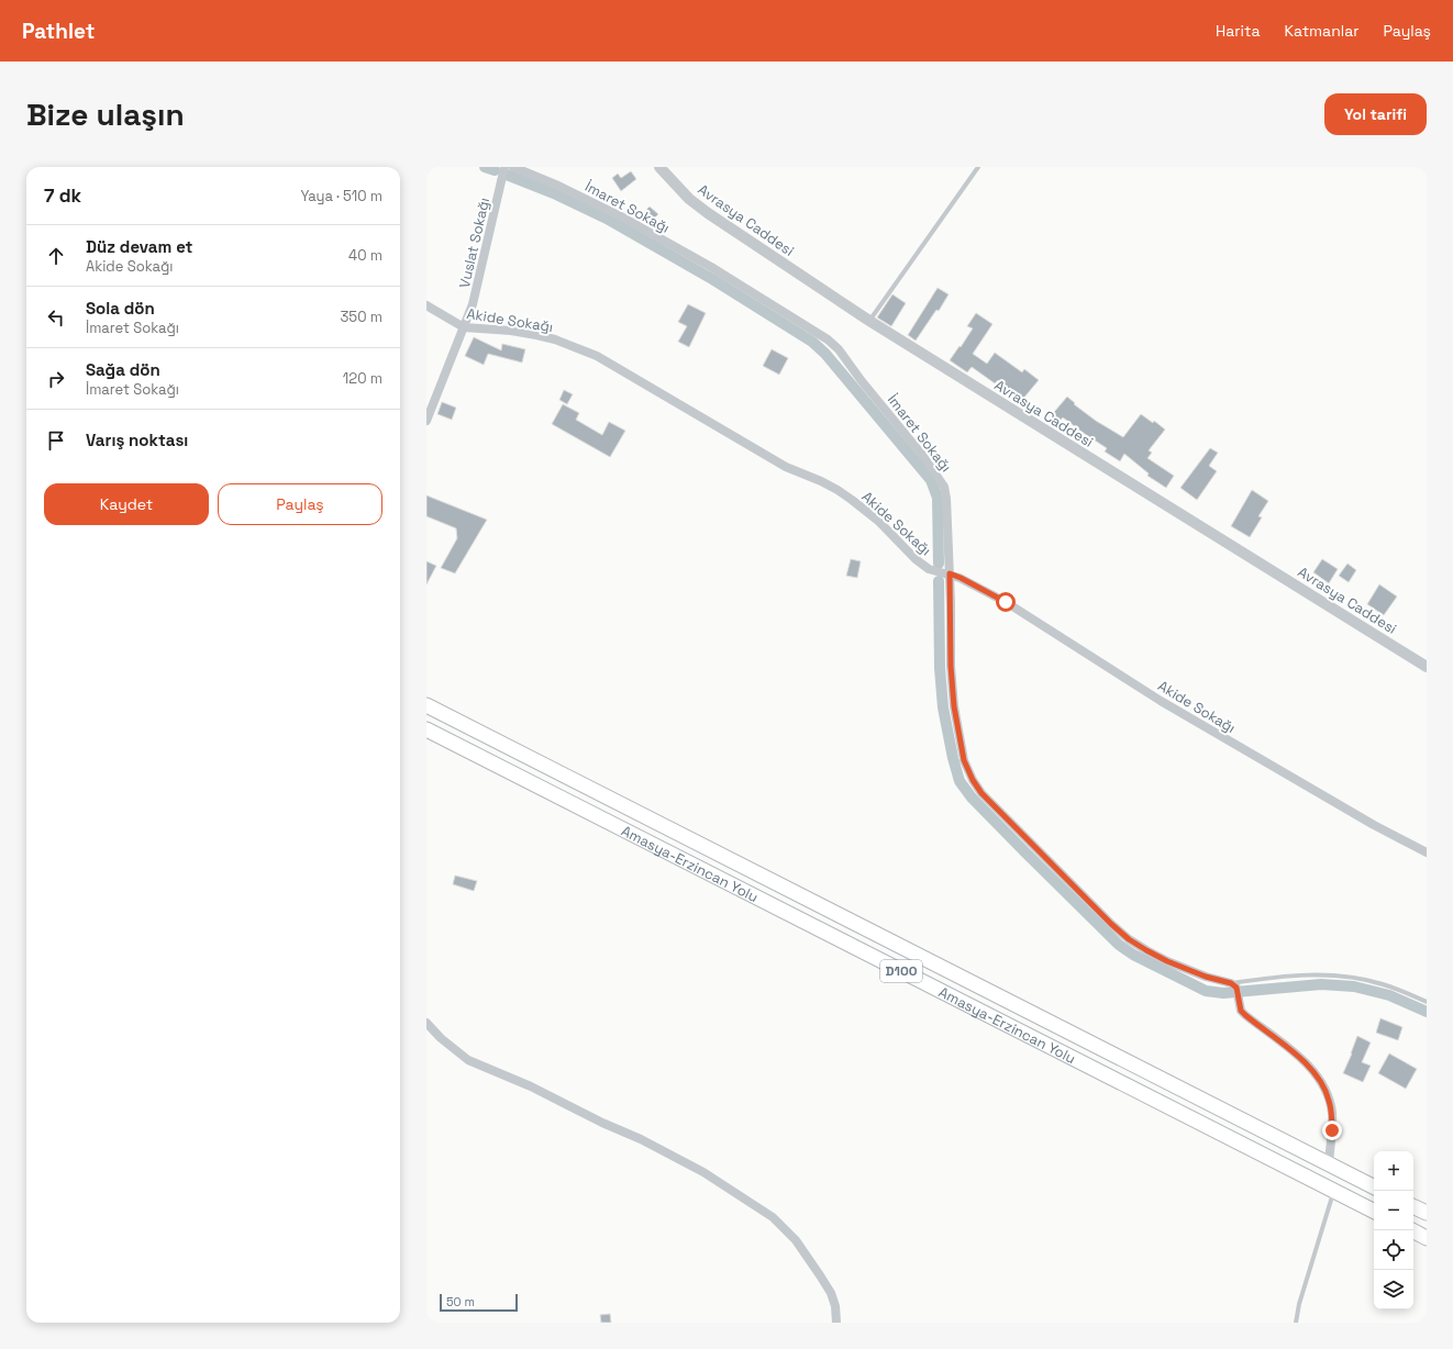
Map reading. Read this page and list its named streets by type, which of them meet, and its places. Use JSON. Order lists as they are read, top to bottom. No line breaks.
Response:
{"streets":{"highway":["Amasya-Erzincan Yolu","D100"],"street":["İmaret Sokağı","Avrasya Caddesi","Vuslat Sokağı","Akide Sokağı"]},"crossings":[["İmaret Sokağı","Akide Sokağı"],["Vuslat Sokağı","Akide Sokağı"]],"scale_bar":"50 m","page":{"header":"Pathlet","nav":["Harita","Katmanlar","Paylaş"],"buttons":["Yol tarifi",["Kaydet","Paylaş"]],"title":"Bize ulaşın","heading":["7 dk","Yaya · 510 m"],"list":[["Düz devam et","Akide Sokağı","40 m"],["Sola dön","İmaret Sokağı","350 m"],["Sağa dön","İmaret Sokağı","120 m"],"Varış noktası"],"map_buttons":["+","−"],"scale":"50 m"}}
